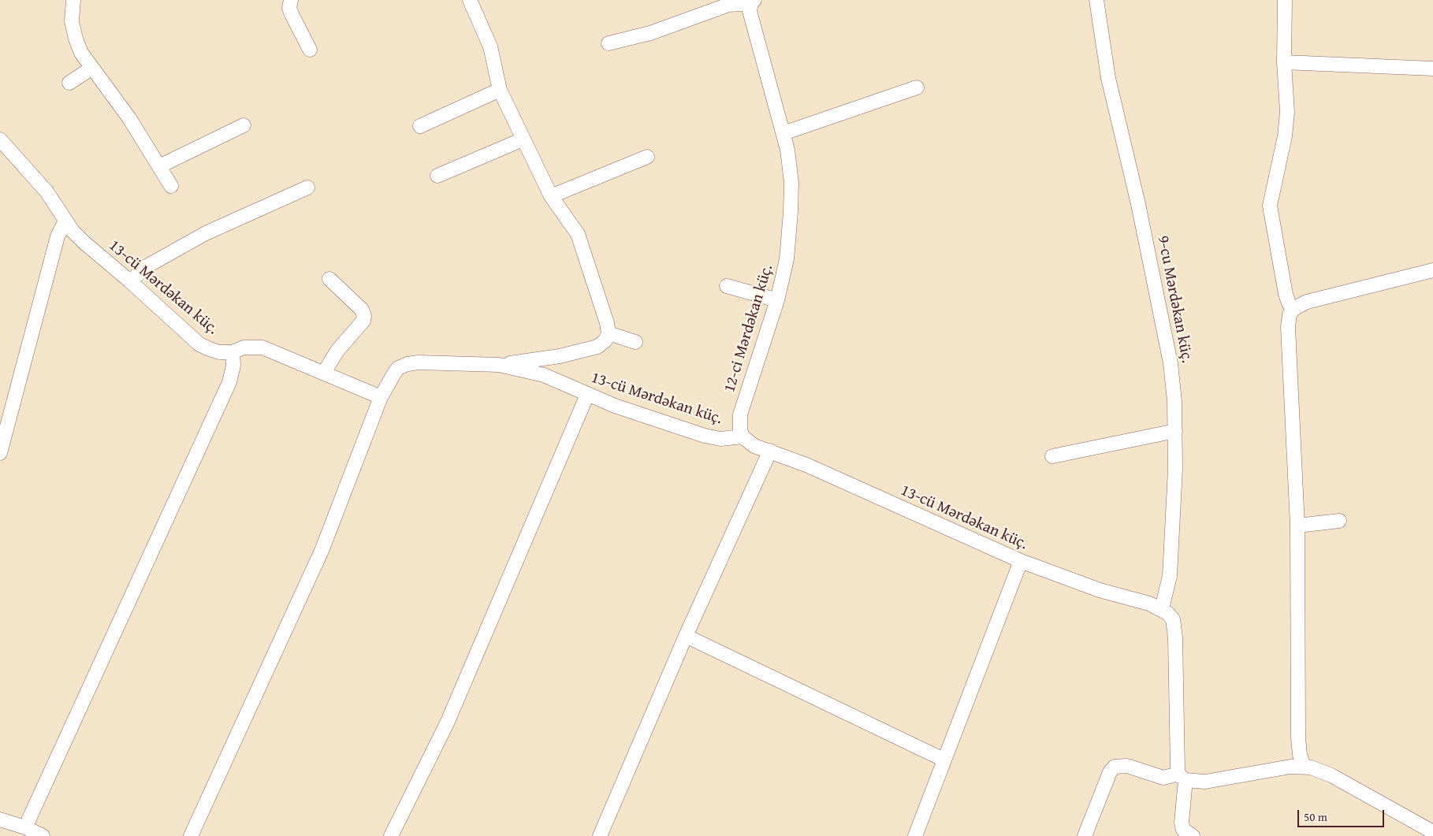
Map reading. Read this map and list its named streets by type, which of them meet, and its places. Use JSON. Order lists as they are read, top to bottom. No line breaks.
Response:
{"streets":{"street":["13-cü Mərdəkan küç.","9-cu Mərdəkan küç.","12-ci Mərdəkan küç."]},"crossings":[["13-cü Mərdəkan küç.","9-cu Mərdəkan küç."],["13-cü Mərdəkan küç.","12-ci Mərdəkan küç."]],"scale_bar":"50 m"}
